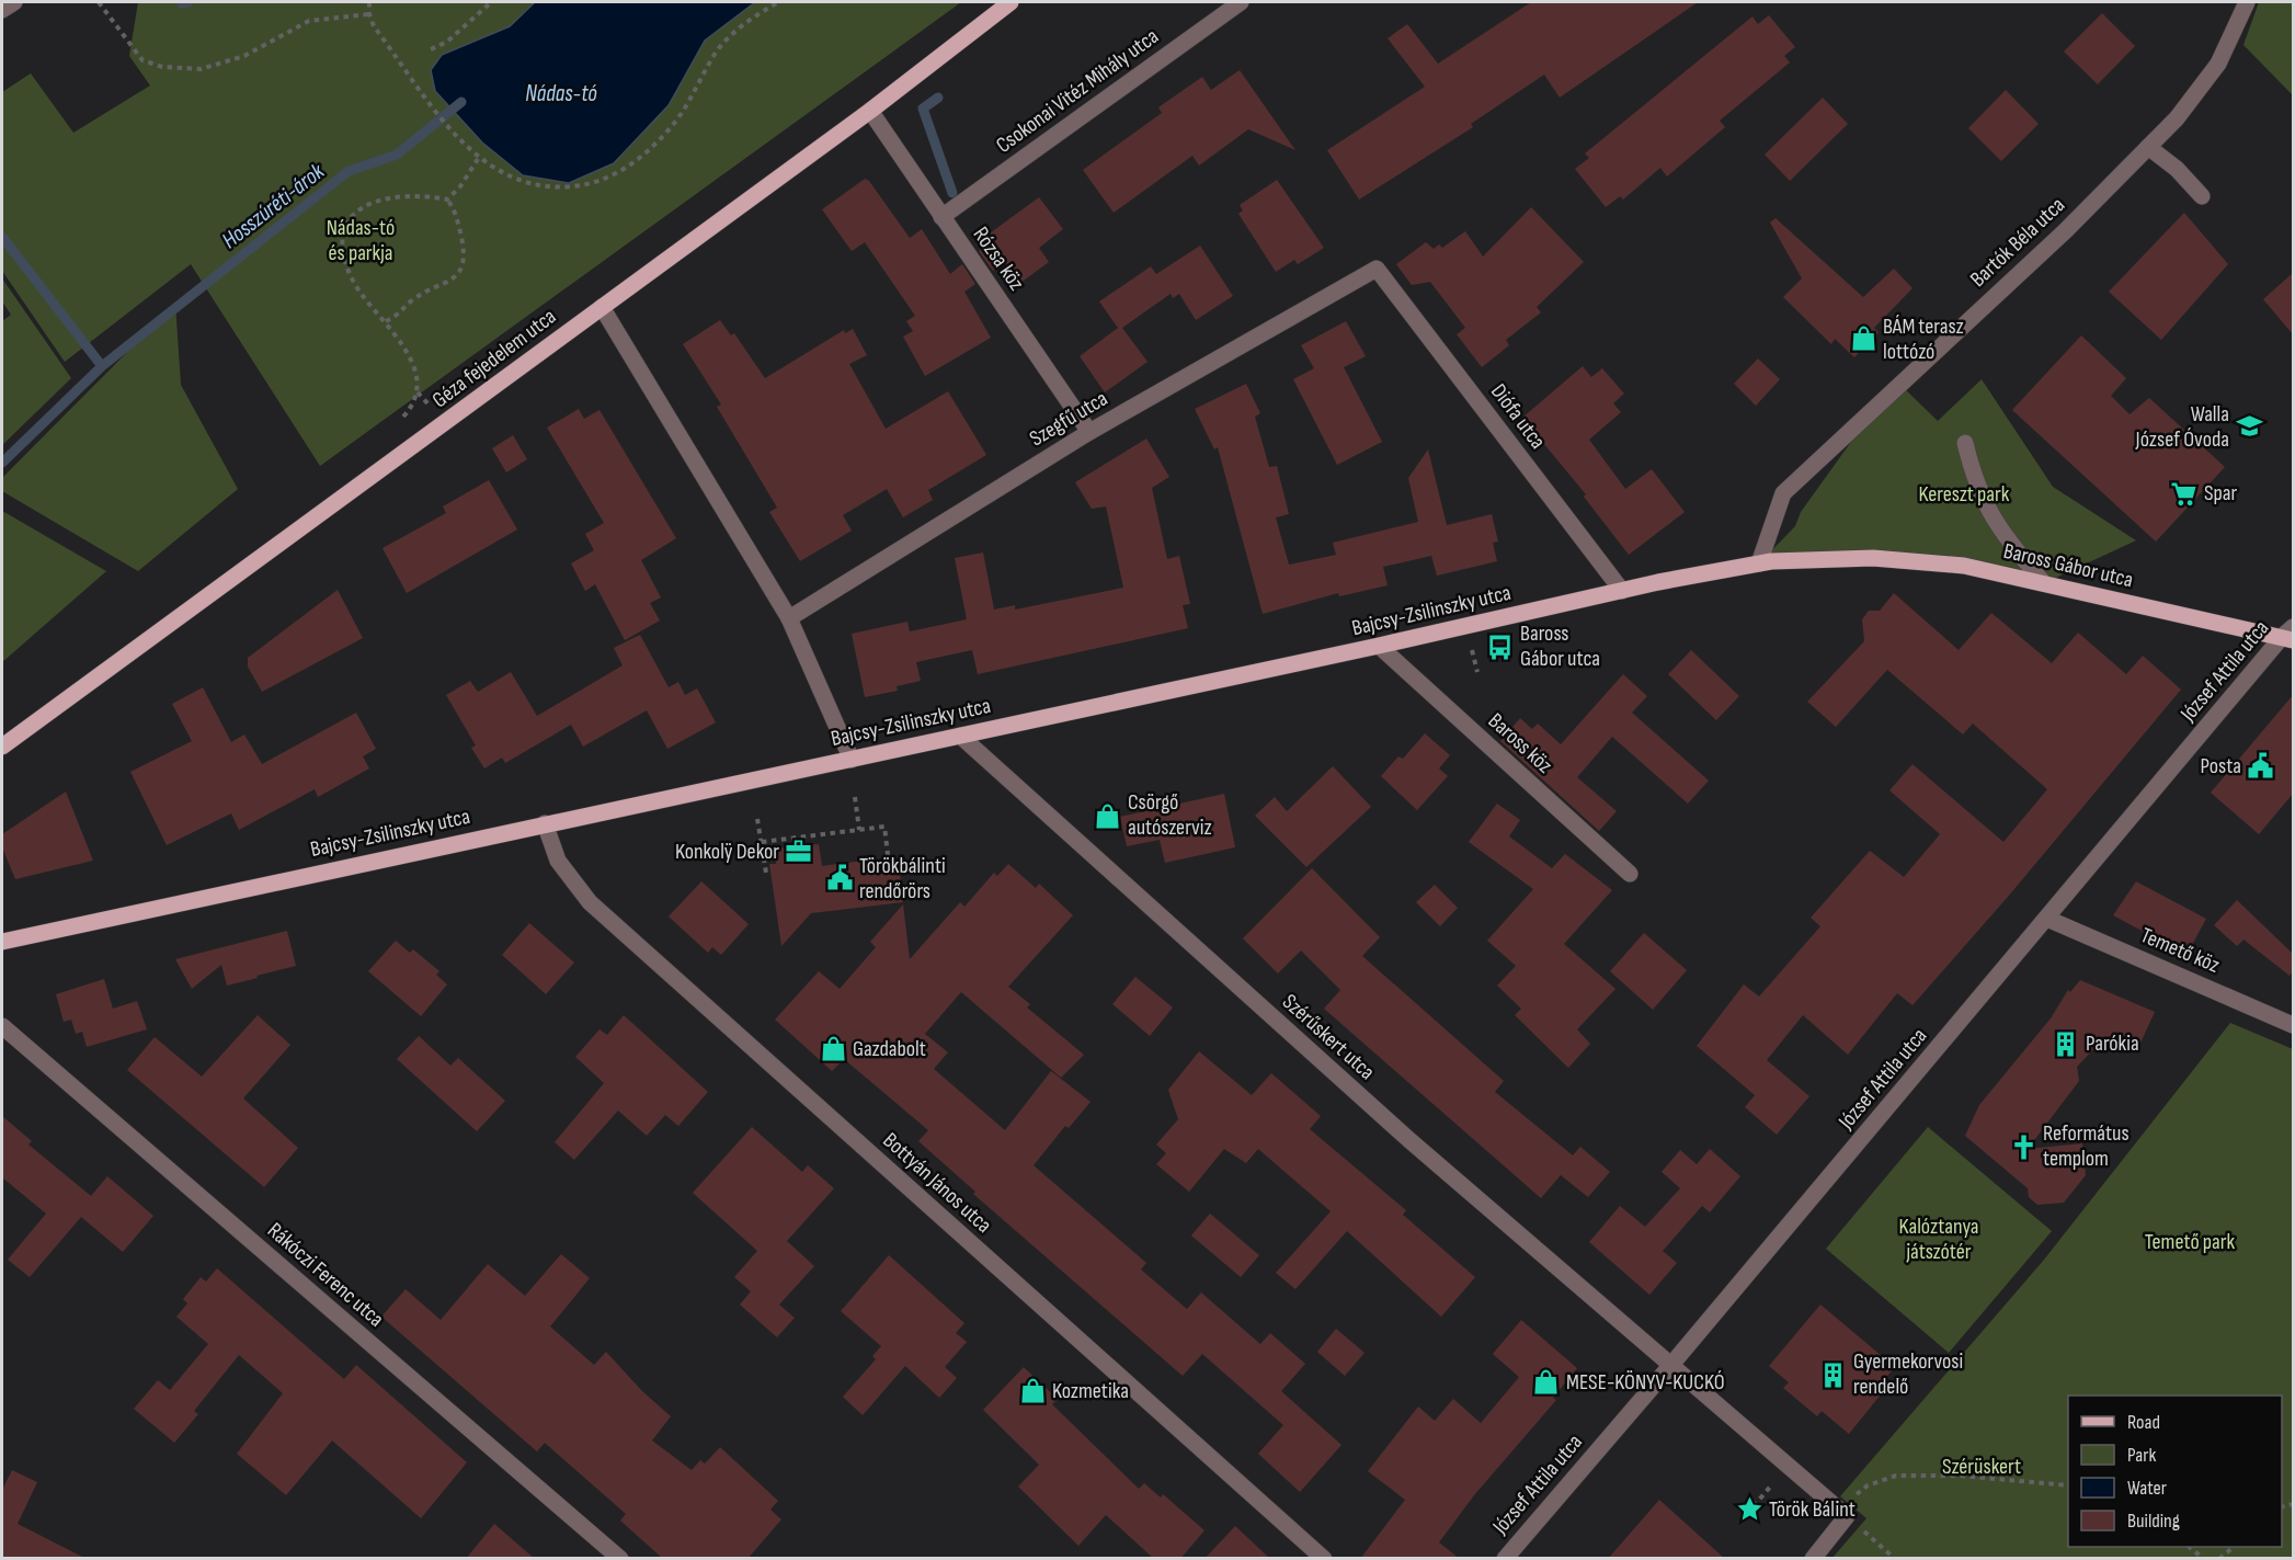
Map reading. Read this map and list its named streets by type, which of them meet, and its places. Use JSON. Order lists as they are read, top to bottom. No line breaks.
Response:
{"streets":{"main road":["Géza fejedelem utca","Baross Gábor utca","Bajcsy-Zsilinszky utca"],"street":["Csokonai Vitéz Mihály utca","Bartók Béla utca","Rózsa köz","Diófa utca","Szegfű utca","József Attila utca","Baross köz","Temető köz","Szérűskert utca","Bottyán János utca","Rákóczi Ferenc utca"]},"crossings":[["Csokonai Vitéz Mihály utca","Rózsa köz"],["Bartók Béla utca","Bajcsy-Zsilinszky utca"],["Rózsa köz","Géza fejedelem utca"],["Rózsa köz","Szegfű utca"],["Diófa utca","Szegfű utca"],["Diófa utca","Bajcsy-Zsilinszky utca"],["Baross Gábor utca","Bajcsy-Zsilinszky utca"],["Baross Gábor utca","József Attila utca"],["Bajcsy-Zsilinszky utca","Baross köz"],["Bajcsy-Zsilinszky utca","Szérűskert utca"],["Bajcsy-Zsilinszky utca","Bottyán János utca"],["József Attila utca","Temető köz"],["József Attila utca","Szérűskert utca"]],"water":["Nádas-tó","Hosszúréti-árok"],"parks":["Nádas-tó és parkja","Kereszt park","Kalóztanya játszótér","Temető park","Szérüskert"],"places":{"shop":["BÁM terasz lottózó","Csörgő autószerviz","Gazdabolt","MESE-KÖNYV-KUCKÓ","Kozmetika"],"school or university":["Walla József Óvoda"],"supermarket":["Spar"],"bus stop":["Baross Gábor utca"],"public building":["Posta","Törökbálinti rendőrörs"],"office":["Konkolÿ Dekor"],"building":["Parókia","Gyermekorvosi rendelő"],"church":["Református templom"],"place":["Török Bálint"]},"legend":["Road","Park","Water","Building"]}
